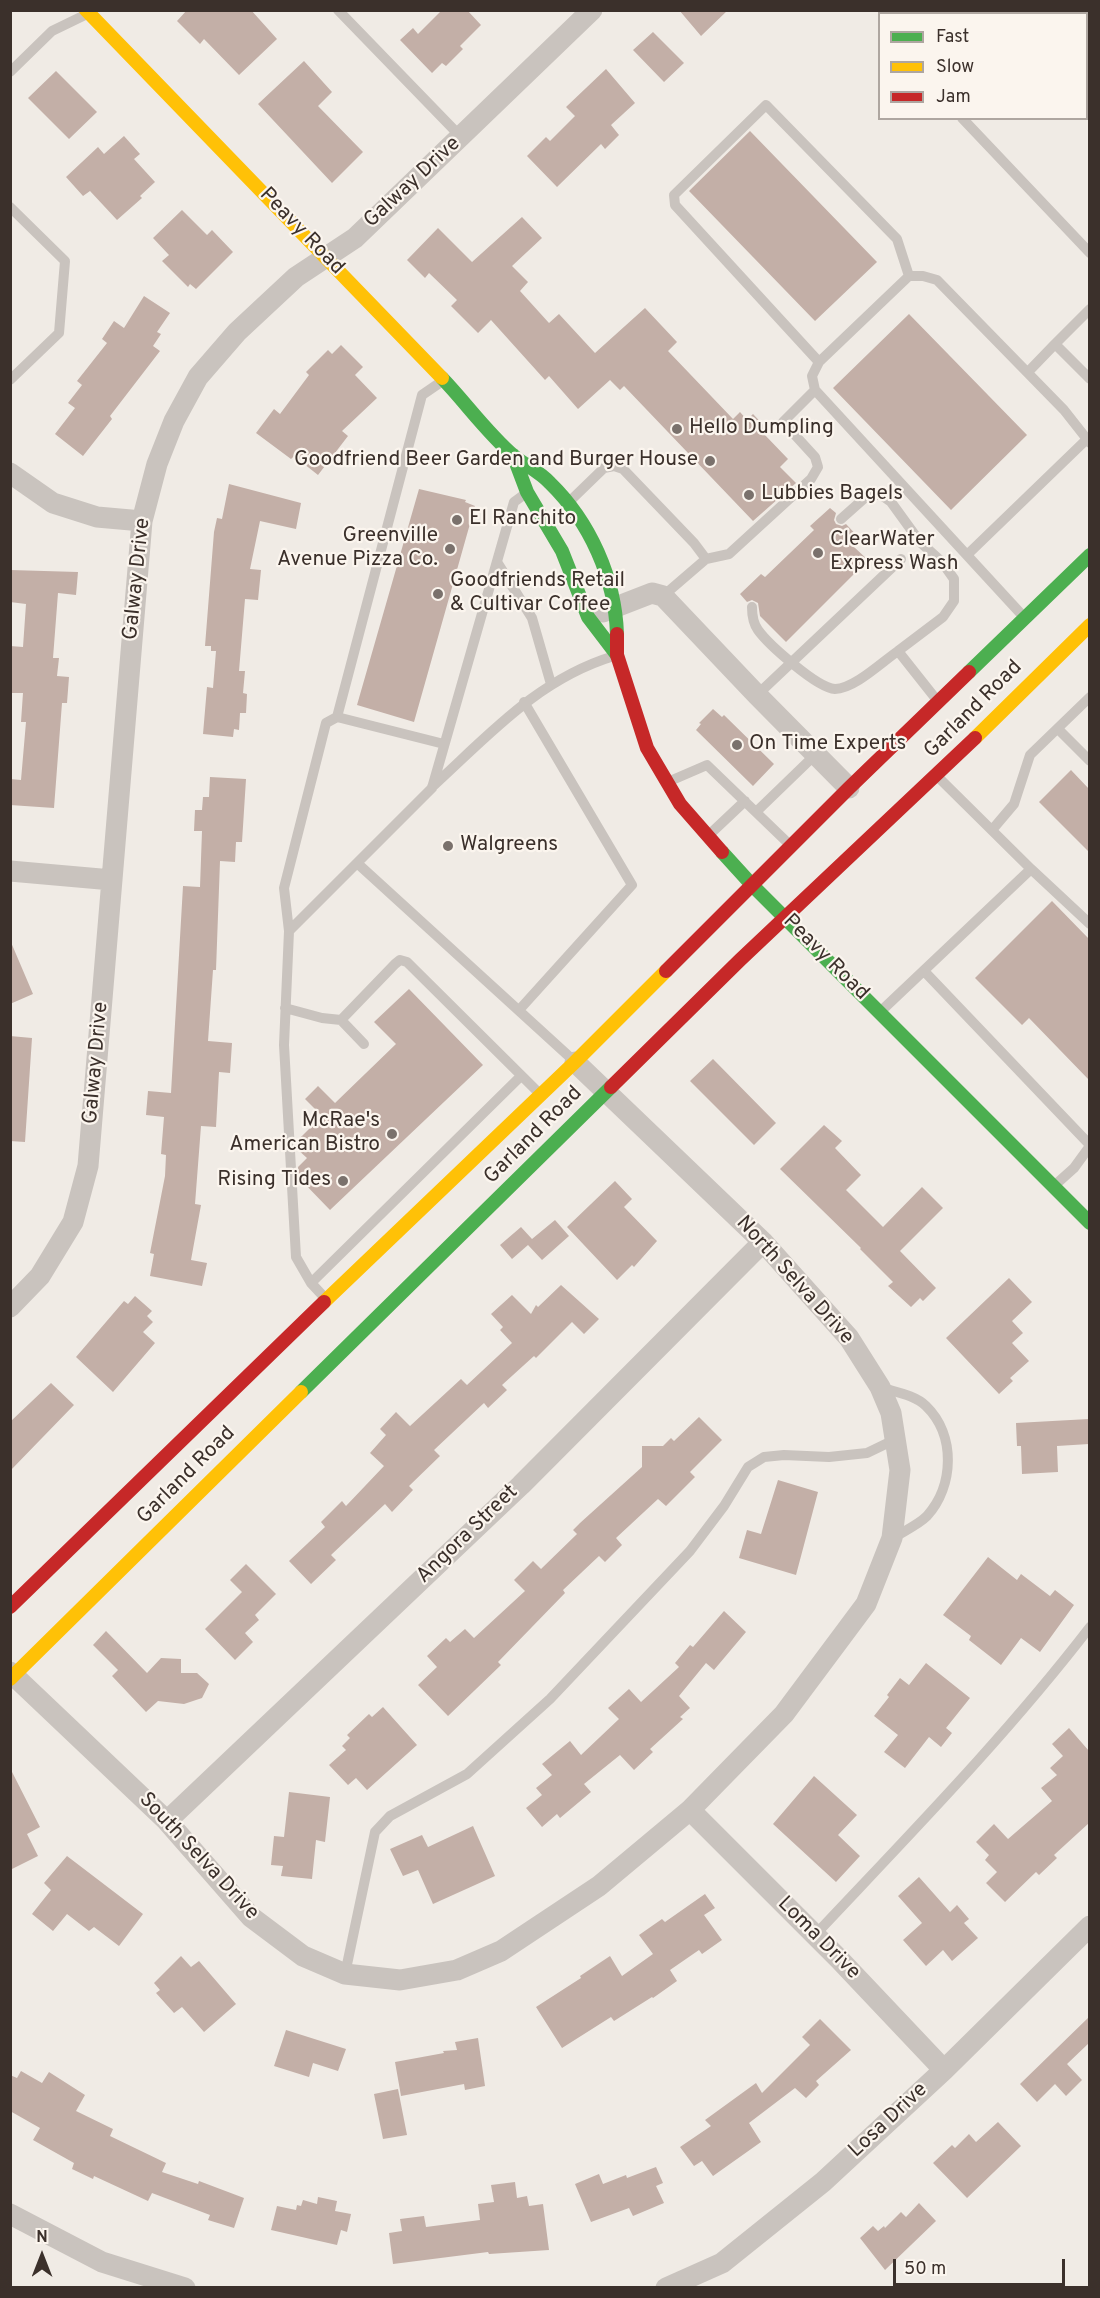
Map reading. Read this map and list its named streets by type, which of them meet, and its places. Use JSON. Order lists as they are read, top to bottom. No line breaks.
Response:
{"streets":{"main road":["Peavy Road","Garland Road"],"street":["Galway Drive","North Selva Drive","Angora Street","South Selva Drive","Loma Drive","Losa Drive"]},"crossings":[["Galway Drive","Peavy Road"],["Peavy Road","Garland Road"],["Garland Road","North Selva Drive"],["Garland Road","South Selva Drive"],["North Selva Drive","Angora Street"],["North Selva Drive","South Selva Drive"],["North Selva Drive","Loma Drive"],["Angora Street","South Selva Drive"],["South Selva Drive","Loma Drive"],["Loma Drive","Losa Drive"]],"places":["Hello Dumpling","Goodfriend Beer Garden and Burger House","Lubbies Bagels","El Ranchito","Greenville Avenue Pizza Co.","ClearWater Express Wash","Goodfriends Retail & Cultivar Coffee","On Time Experts","Walgreens","McRae's American Bistro","Rising Tides"],"legend":["Fast","Slow","Jam"],"scale_bar":"50 m","north":"top"}
